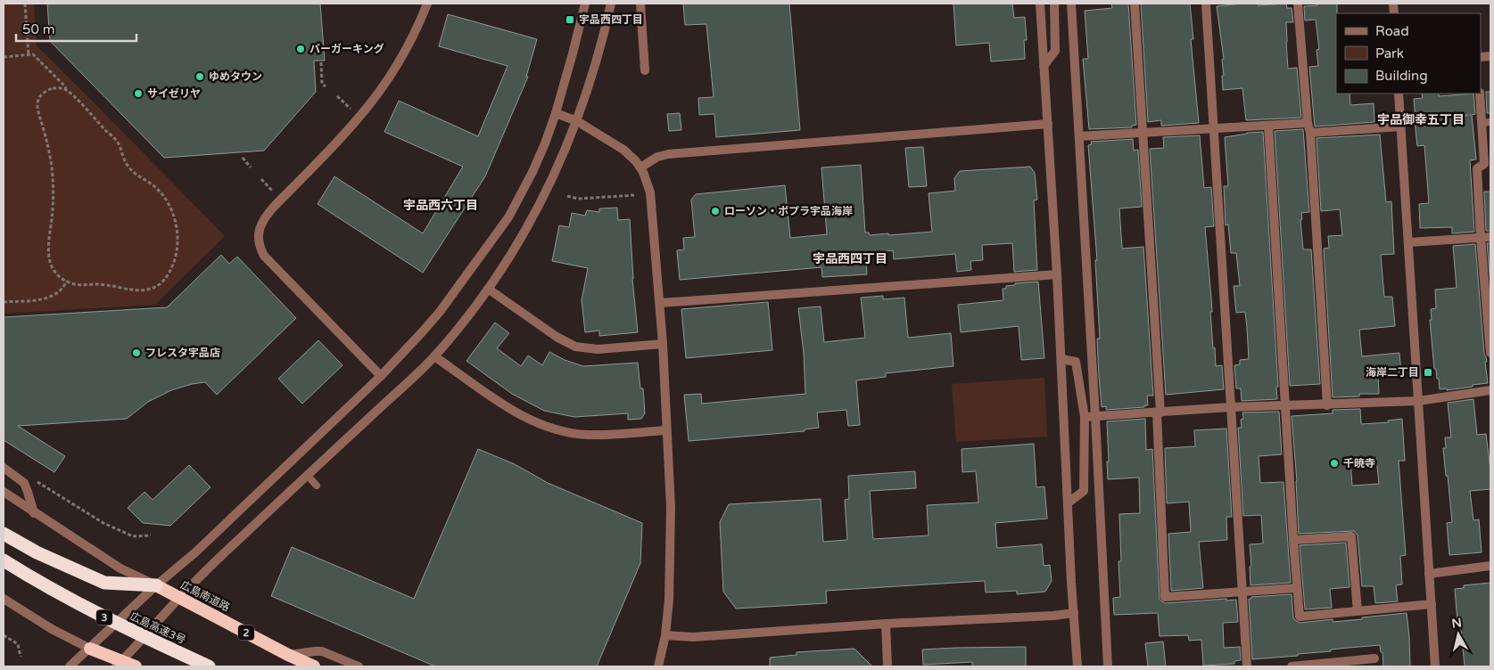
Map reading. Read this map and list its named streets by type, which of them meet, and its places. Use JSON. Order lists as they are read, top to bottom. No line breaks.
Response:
{"streets":{"highway":["広島南道路","3","広島高速3号","2"]},"districts":["宇品御幸五丁目","宇品西六丁目","宇品西四丁目"],"places":{"transit":["宇品西四丁目","海岸二丁目"],"other":["バーガーキング","ゆめタウン","サイゼリヤ","ローソン・ポプラ宇品海岸","フレスタ宇品店","千暁寺"]},"legend":["Road","Park","Building"],"scale_bar":"50 m","north":"top"}
